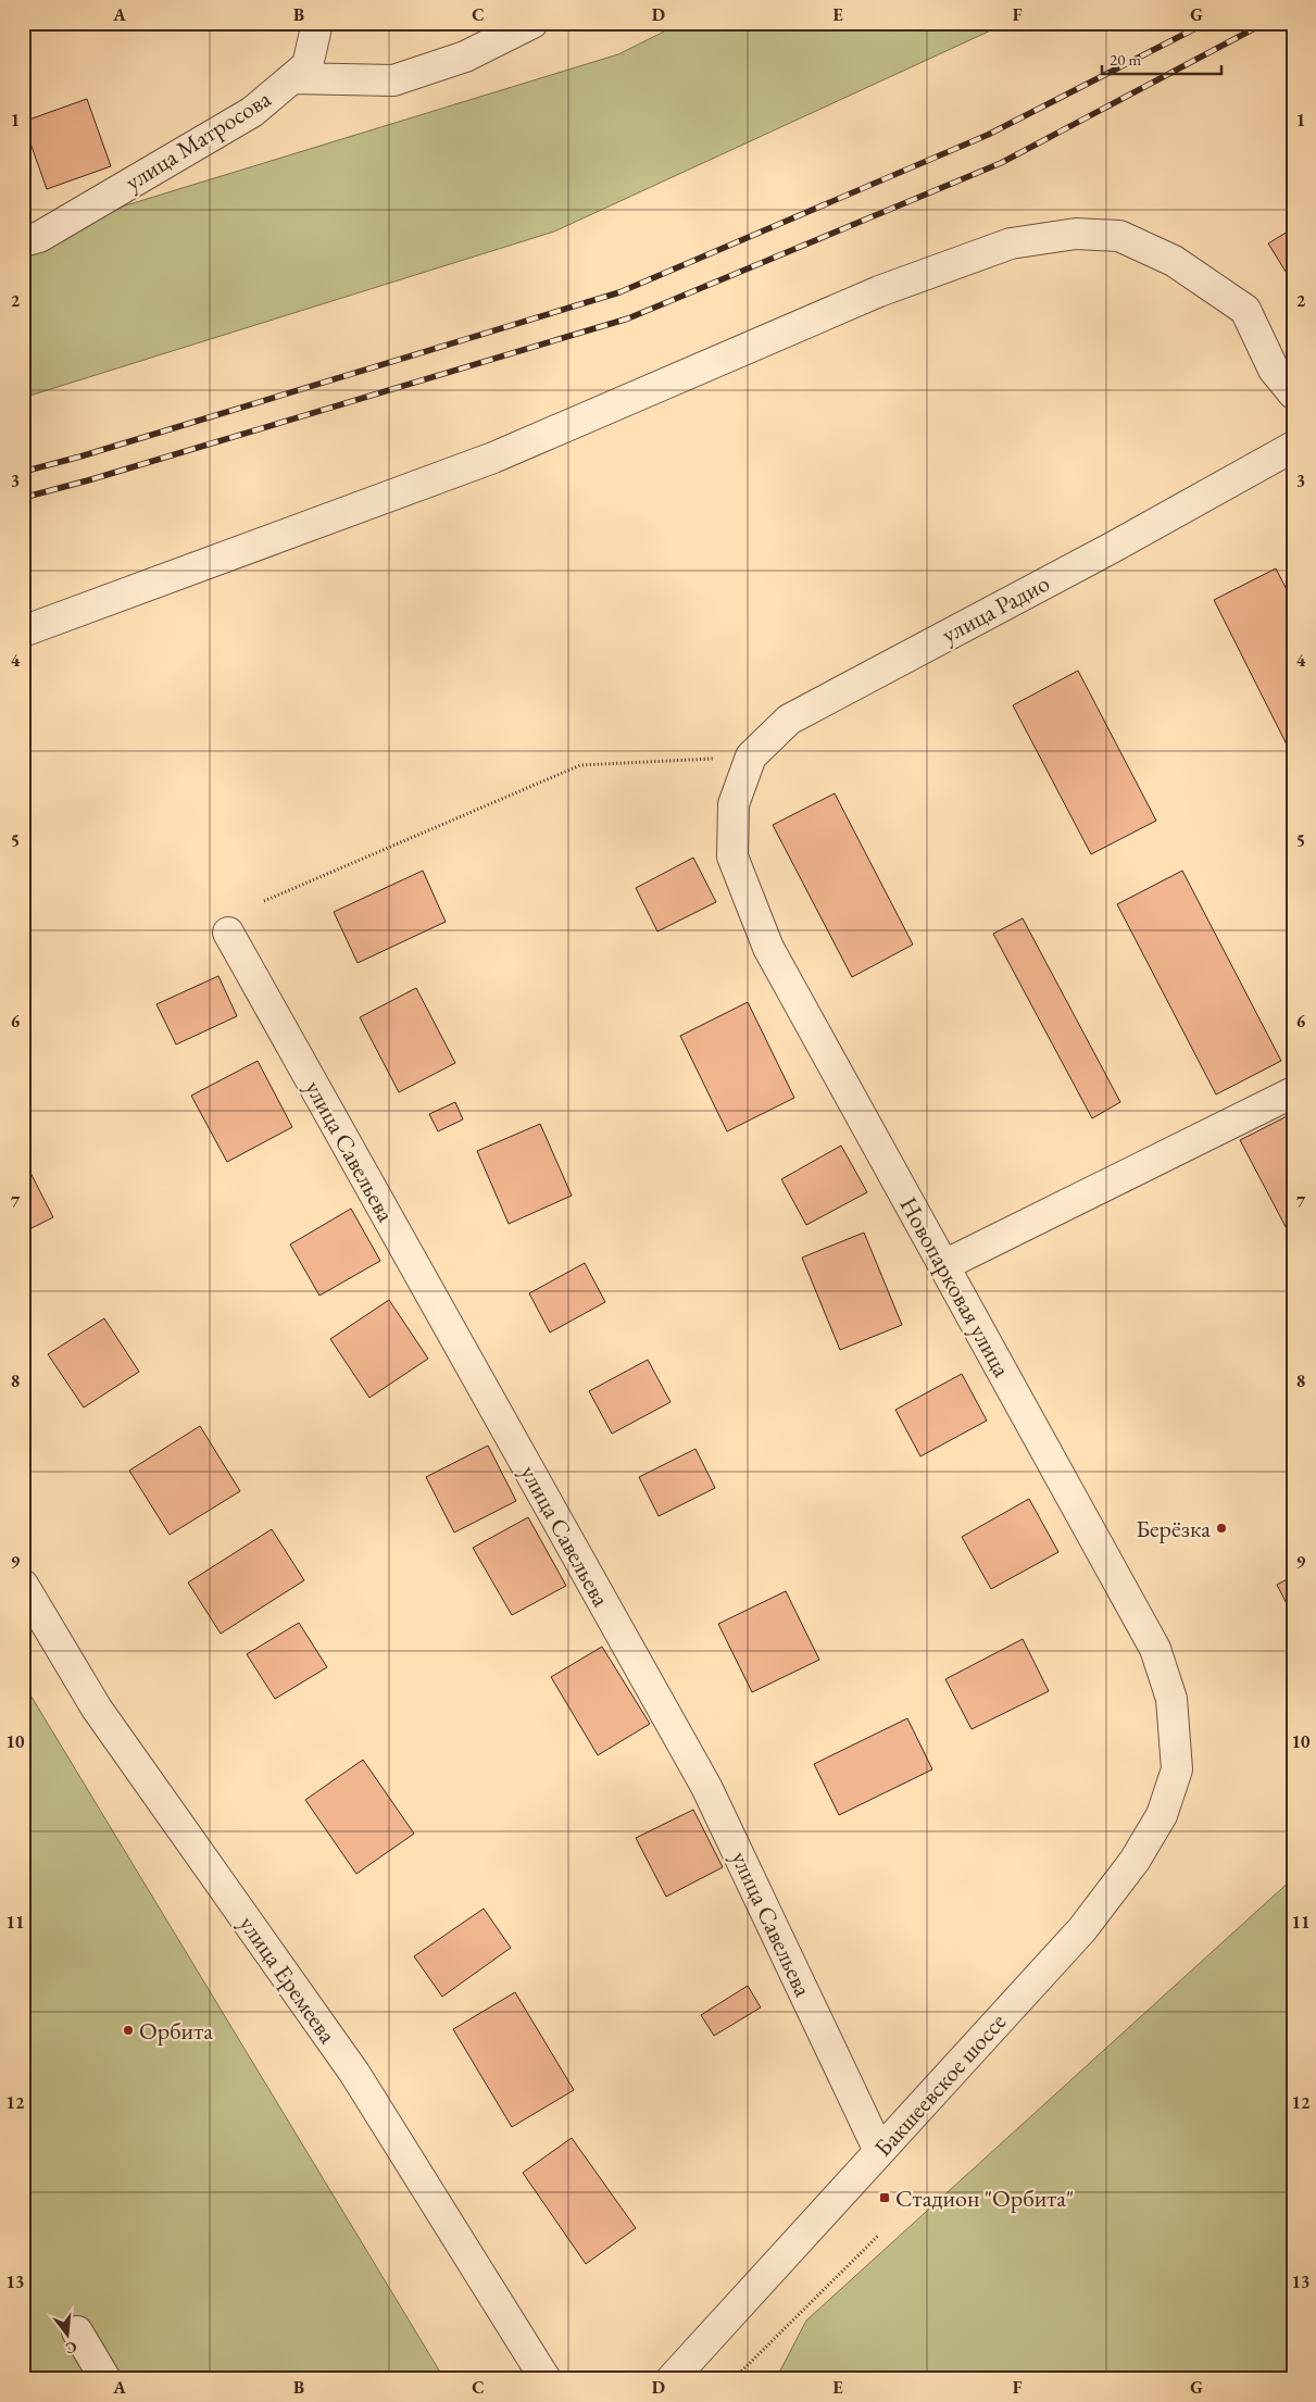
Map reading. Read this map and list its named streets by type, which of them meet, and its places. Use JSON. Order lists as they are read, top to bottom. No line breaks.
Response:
{"streets":{"street":["улица Матросова","улица Радио","улица Савельева","Новопарковая улица","улица Еремеева","Бакшеевское шоссе"]},"crossings":[["улица Радио","Новопарковая улица"],["улица Савельева","Бакшеевское шоссе"],["Новопарковая улица","Бакшеевское шоссе"]],"places":{"other":["Берёзка","Орбита"],"transit":["Стадион \"Орбита\""]},"scale_bar":"20 m","north":"bottom","grid":{"columns":["A","B","C","D","E","F","G"],"rows":["1","2","3","4","5","6","7","8","9","10","11","12","13"]}}
